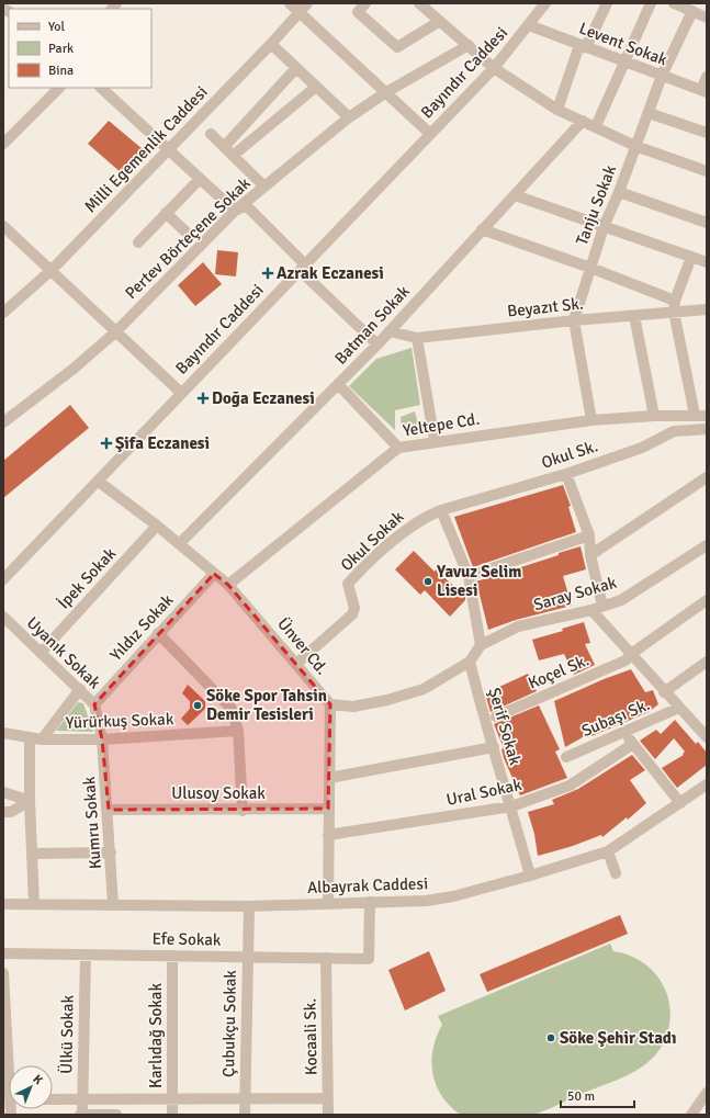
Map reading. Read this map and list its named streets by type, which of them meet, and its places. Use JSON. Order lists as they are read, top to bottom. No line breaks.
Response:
{"streets":{"street":["Levent Sokak","Bayındır Caddesi","Milli Egemenlik Caddesi","Tanju Sokak","Pertev Börteçene Sokak","Beyazıt Sk.","Batman Sokak","Yeltepe Cd.","Okul Sk.","Okul Sokak","İpek Sokak","Saray Sokak","Yıldız Sokak","Ünver Cd.","Uyanık Sokak","Koçel Sk.","Subaşı Sk.","Yürürkuş Sokak","Şerif Sokak","Ural Sokak","Ulusoy Sokak","Kumru Sokak","Albayrak Caddesi","Efe Sokak","Çubukçu Sokak","Ülkü Sokak","Karlıdağ Sokak","Kocaali Sk."]},"crossings":[["Levent Sokak","Bayındır Caddesi"],["Levent Sokak","Tanju Sokak"],["Bayındır Caddesi","Ünver Cd."],["Tanju Sokak","Beyazıt Sk."],["Tanju Sokak","Yeltepe Cd."],["Beyazıt Sk.","Batman Sokak"],["Batman Sokak","Ünver Cd."],["Yeltepe Cd.","Ünver Cd."],["Okul Sk.","Okul Sokak"],["Okul Sokak","Ünver Cd."],["İpek Sokak","Ünver Cd."],["İpek Sokak","Uyanık Sokak"],["Saray Sokak","Ünver Cd."],["Saray Sokak","Şerif Sokak"],["Yıldız Sokak","Ünver Cd."],["Yıldız Sokak","Uyanık Sokak"],["Uyanık Sokak","Yürürkuş Sokak"],["Uyanık Sokak","Kumru Sokak"],["Yürürkuş Sokak","Kumru Sokak"],["Şerif Sokak","Ural Sokak"],["Şerif Sokak","Albayrak Caddesi"],["Ulusoy Sokak","Kumru Sokak"],["Kumru Sokak","Albayrak Caddesi"],["Albayrak Caddesi","Efe Sokak"],["Albayrak Caddesi","Çubukçu Sokak"],["Efe Sokak","Çubukçu Sokak"],["Efe Sokak","Ülkü Sokak"],["Efe Sokak","Karlıdağ Sokak"],["Efe Sokak","Kocaali Sk."]],"places":{"health":["Azrak Eczanesi","Doğa Eczanesi","Şifa Eczanesi"],"other":["Yavuz Selim Lisesi","Söke Spor Tahsin Demir Tesisleri","Söke Şehir Stadı"]},"legend":["Yol","Park","Bina"],"scale_bar":"50 m","north":"top right"}
